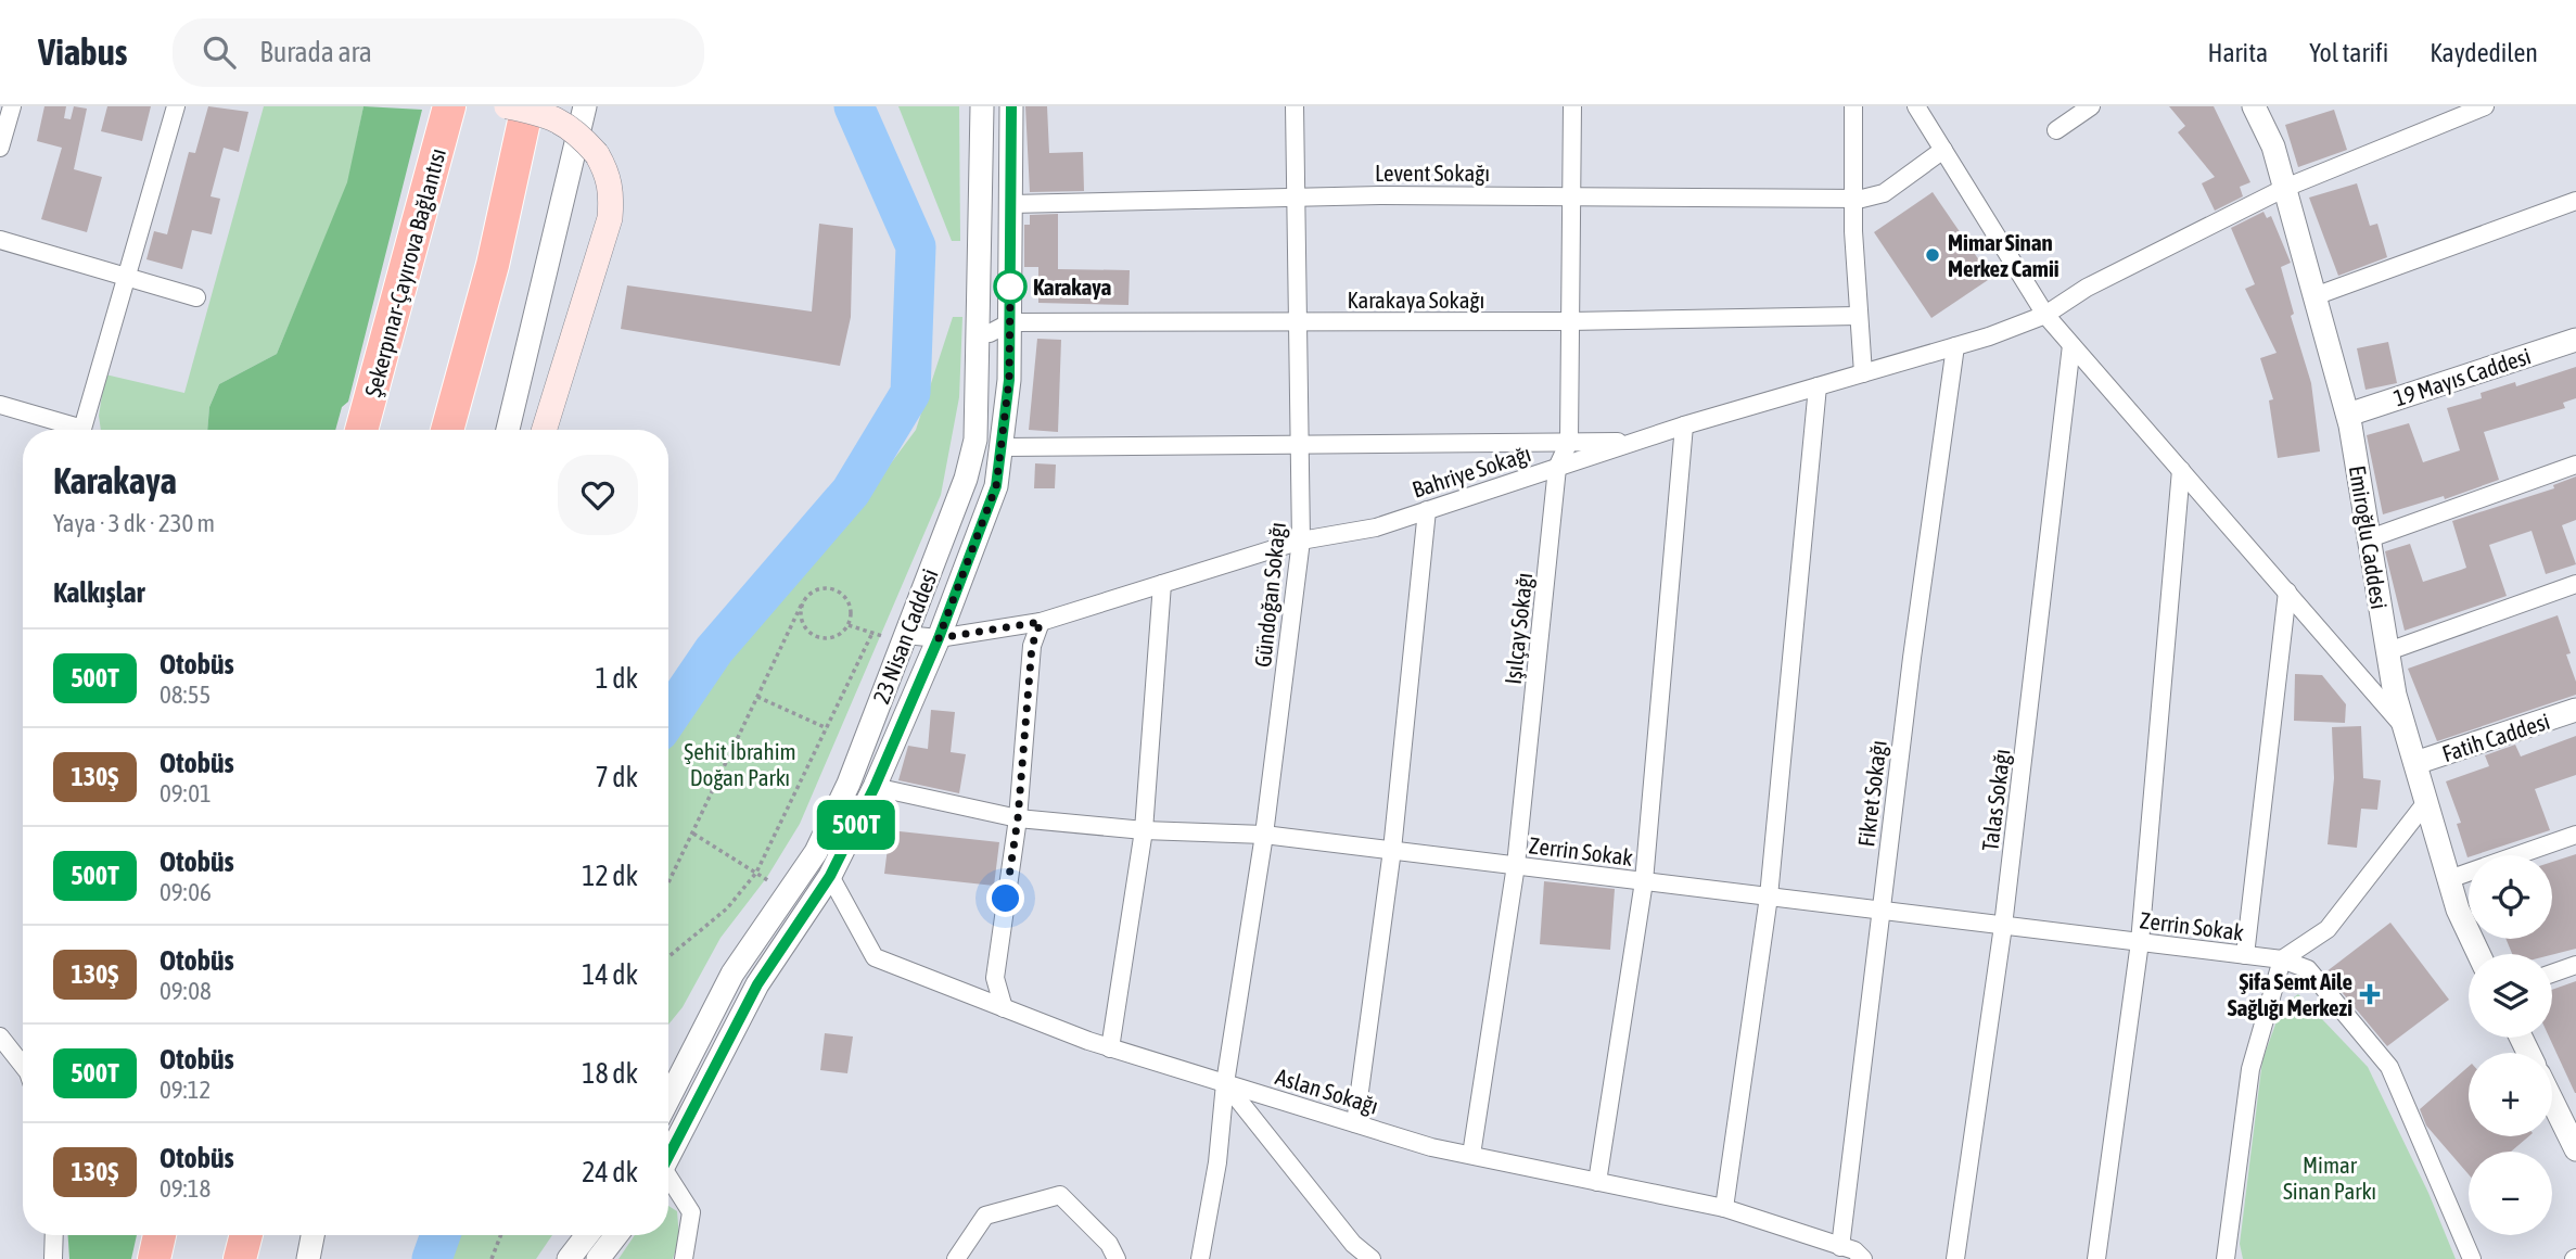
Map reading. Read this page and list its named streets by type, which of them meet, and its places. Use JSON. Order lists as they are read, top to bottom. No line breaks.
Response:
{"streets":{"highway":["Şekerpınar-Çayırova Bağlantısı"],"street":["Levent Sokağı","Karakaya Sokağı","19 Mayıs Caddesi","Bahriye Sokağı","Emiroğlu Caddesi","Gündoğan Sokağı","Işılçay Sokağı","23 Nisan Caddesi","Fatih Caddesi","Fikret Sokağı","Talas Sokağı","Zerrin Sokak","Aslan Sokağı"]},"crossings":[["Levent Sokağı","Gündoğan Sokağı"],["Levent Sokağı","Işılçay Sokağı"],["Levent Sokağı","23 Nisan Caddesi"],["Karakaya Sokağı","Gündoğan Sokağı"],["Karakaya Sokağı","Işılçay Sokağı"],["Karakaya Sokağı","23 Nisan Caddesi"],["19 Mayıs Caddesi","Emiroğlu Caddesi"],["Bahriye Sokağı","Emiroğlu Caddesi"],["Bahriye Sokağı","Gündoğan Sokağı"],["Bahriye Sokağı","Işılçay Sokağı"],["Bahriye Sokağı","23 Nisan Caddesi"],["Bahriye Sokağı","Fikret Sokağı"],["Emiroğlu Caddesi","Fatih Caddesi"],["Gündoğan Sokağı","Zerrin Sokak"],["Gündoğan Sokağı","Aslan Sokağı"],["Işılçay Sokağı","Zerrin Sokak"],["Işılçay Sokağı","Aslan Sokağı"],["23 Nisan Caddesi","Zerrin Sokak"],["23 Nisan Caddesi","Aslan Sokağı"],["Fikret Sokağı","Zerrin Sokak"],["Fikret Sokağı","Aslan Sokağı"],["Talas Sokağı","Zerrin Sokak"]],"parks":["Şehit İbrahim Doğan Parkı","Mimar Sinan Parkı"],"places":{"other":["Mimar Sinan Merkez Camii","Karakaya"],"health":["Şifa Semt Aile Sağlığı Merkezi"]},"lines":["bus line 500T"],"page":{"header":"Viabus","search":"Burada ara","nav":["Harita","Yol tarifi","Kaydedilen"],"on_map":"500T","heading":[["Karakaya","Yaya · 3 dk · 230 m"],"Kalkışlar"],"list":[{"mark":"500T","name":"Otobüs","note":"08:55","value":"1 dk"},{"mark":"130Ş","name":"Otobüs","note":"09:01","value":"7 dk"},{"mark":"500T","name":"Otobüs","note":"09:06","value":"12 dk"},{"mark":"130Ş","name":"Otobüs","note":"09:08","value":"14 dk"},{"mark":"500T","name":"Otobüs","note":"09:12","value":"18 dk"},{"mark":"130Ş","name":"Otobüs","note":"09:18","value":"24 dk"}],"map_buttons":["+","−"]}}
